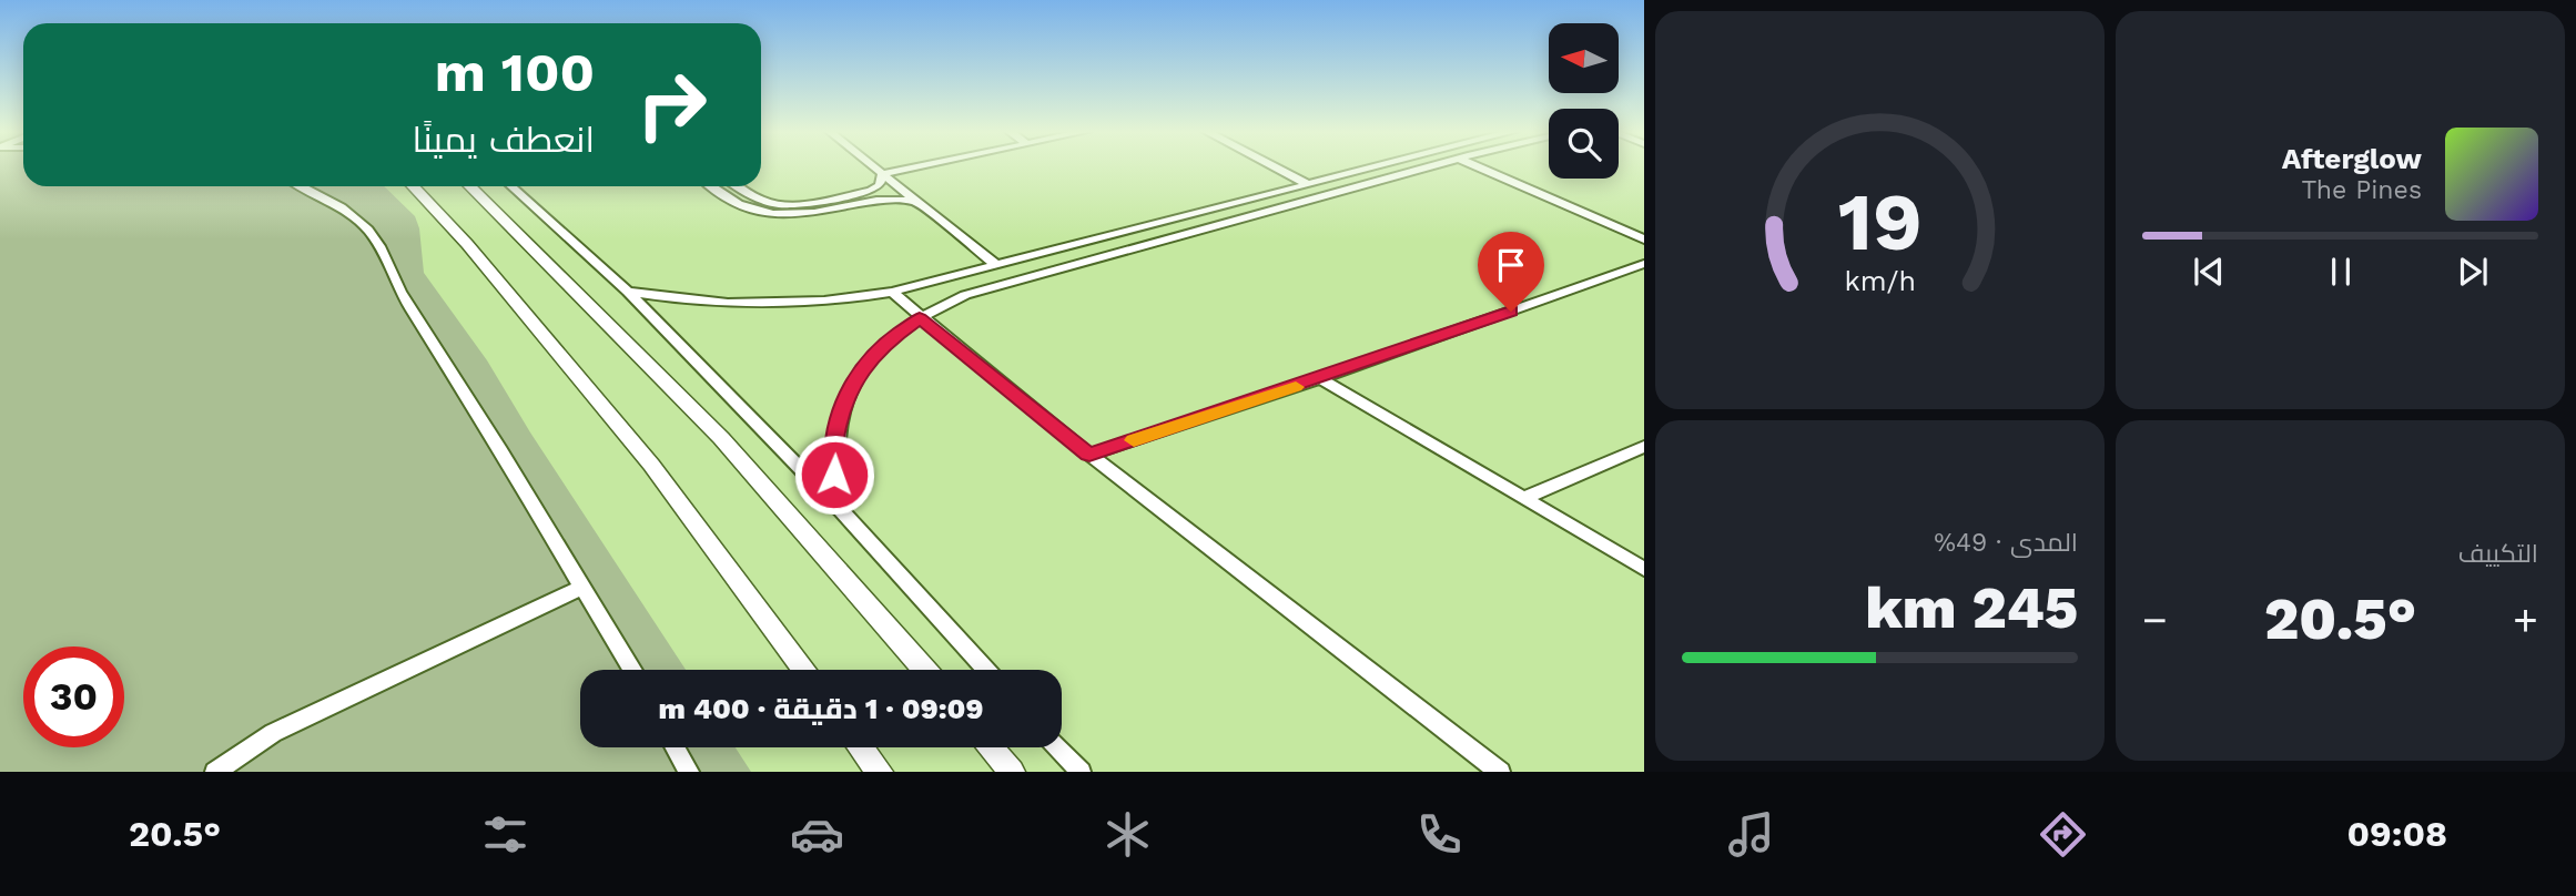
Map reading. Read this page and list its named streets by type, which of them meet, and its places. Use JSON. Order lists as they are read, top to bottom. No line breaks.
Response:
{"north":"left","page":{"turn":["100 m","انعطف يمينًا"],"song":["Afterglow","The Pines"],"tile":["التكييف",["المدى · 49%","245 km"]],"heat":["−","20.5°","+"],"limit":"30","trip":"09:09 · 1 دقيقة · 400 m","tabs":["09:08","20.5°"],"gauge":["19","km/h"]}}
